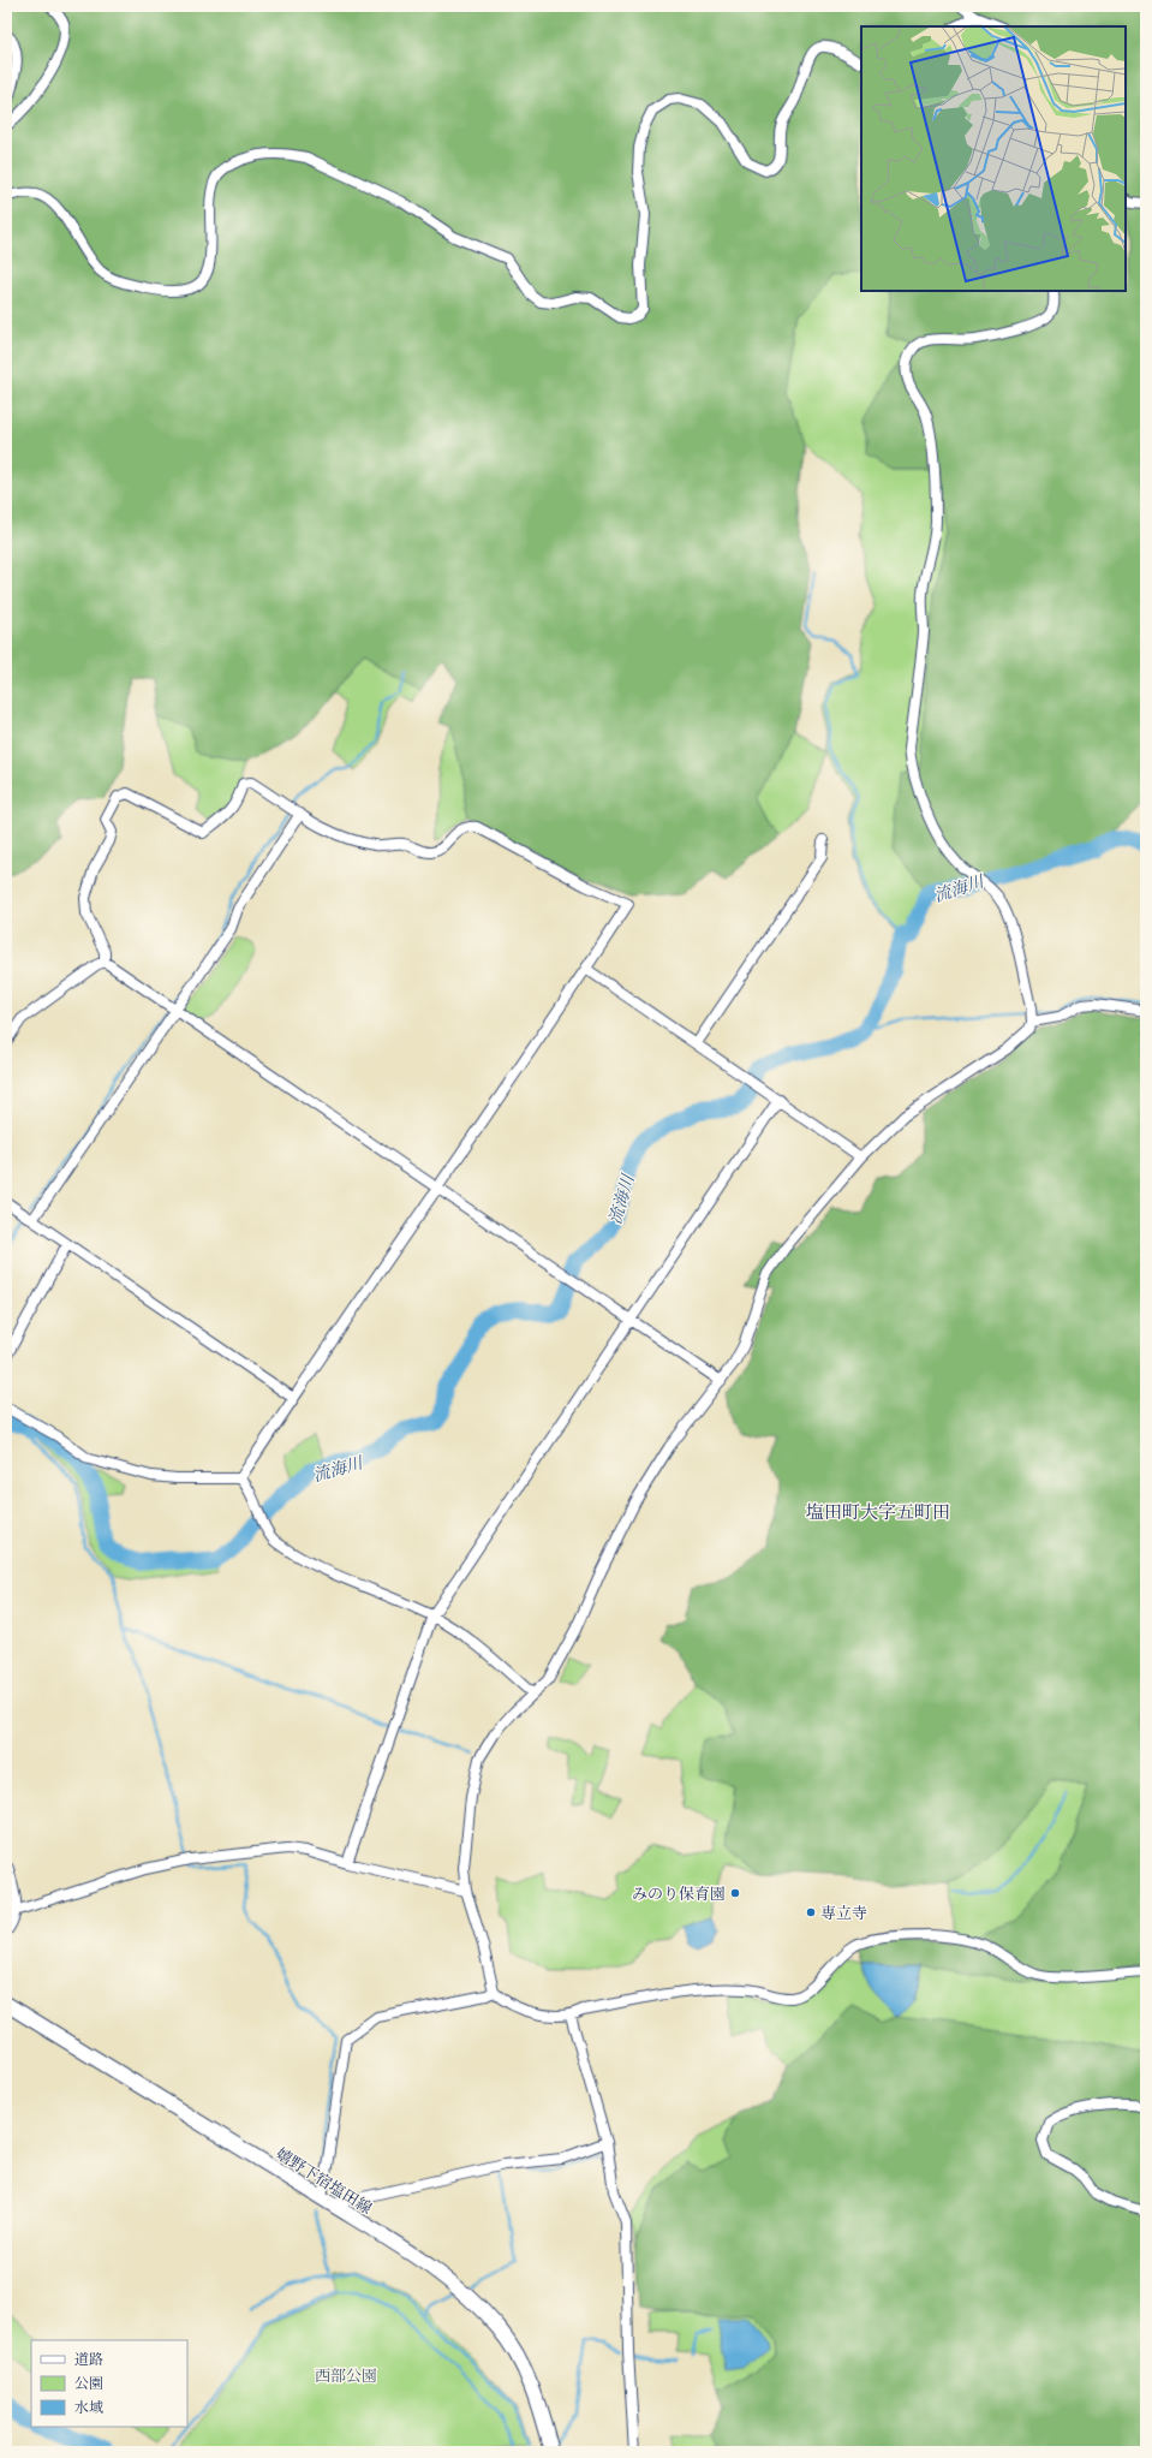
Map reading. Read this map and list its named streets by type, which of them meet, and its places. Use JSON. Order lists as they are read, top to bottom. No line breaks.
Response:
{"streets":{"main road":["嬉野下宿塩田線"]},"districts":["塩田町大字五町田"],"water":["流海川"],"parks":["西部公園"],"places":["みのり保育園","専立寺"],"legend":["道路","公園","水域"]}
